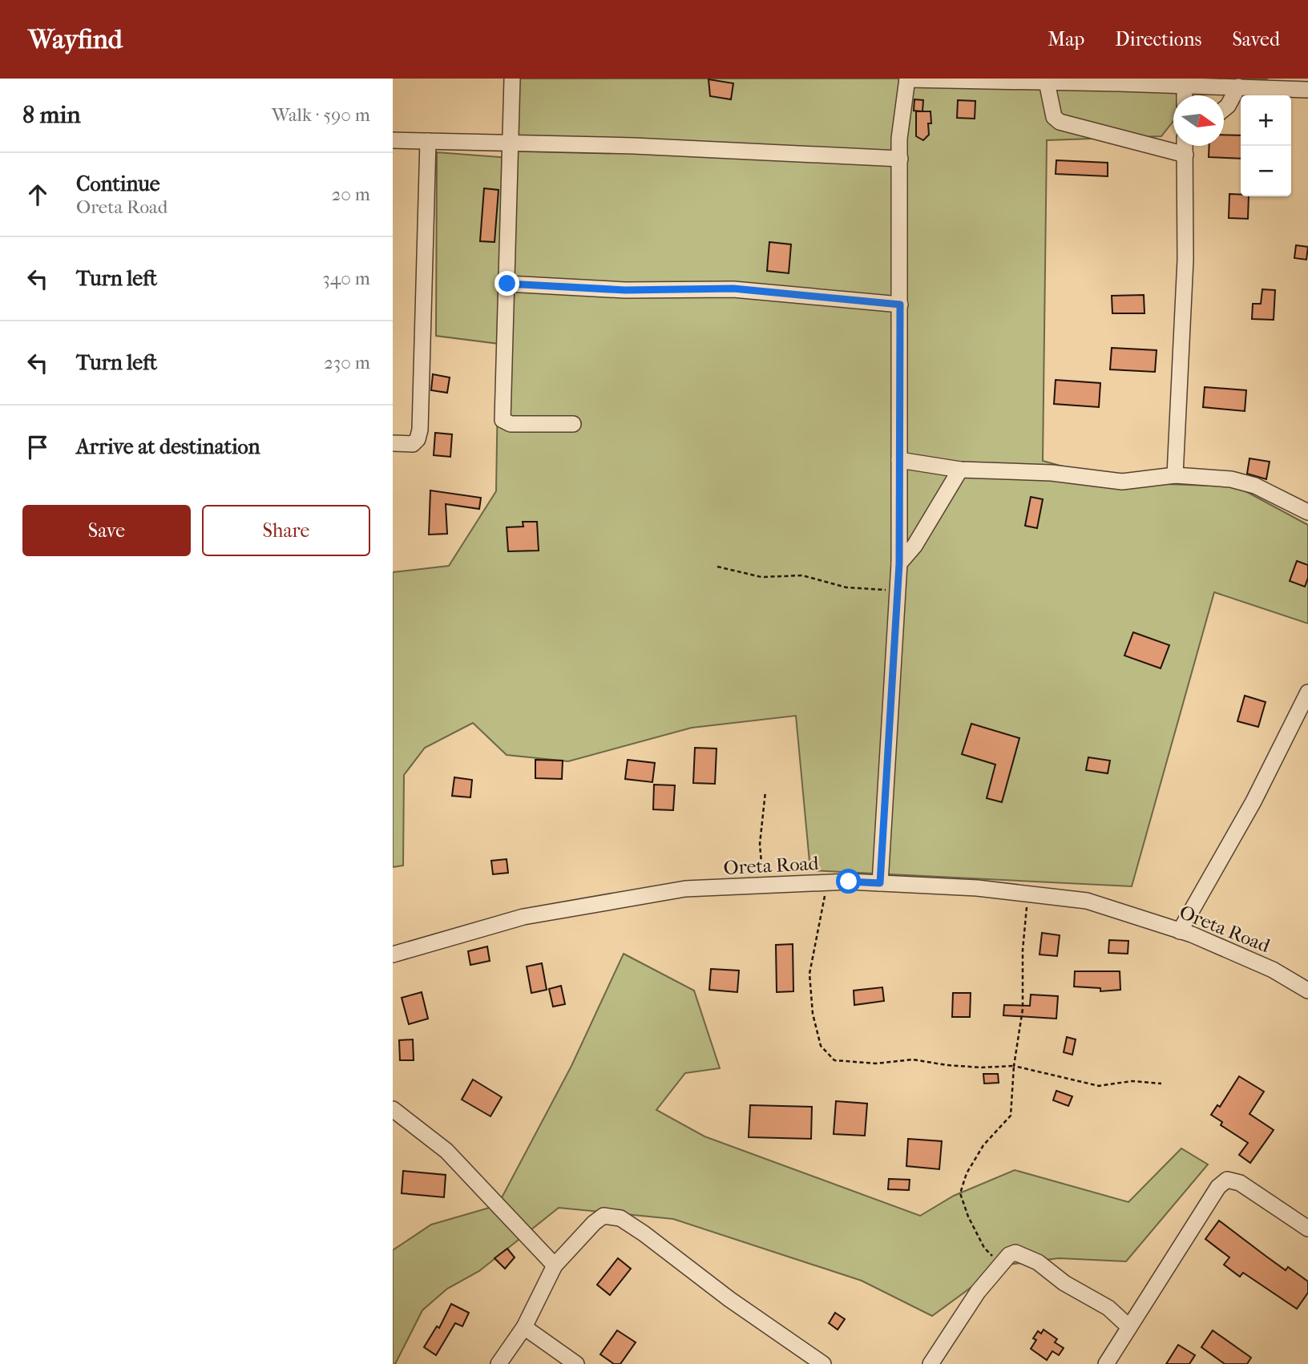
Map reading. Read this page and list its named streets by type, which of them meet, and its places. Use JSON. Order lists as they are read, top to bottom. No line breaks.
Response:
{"streets":{"street":["Oreta Road"]},"north":"right","page":{"header":"Wayfind","nav":["Map","Directions","Saved"],"heading":["8 min","Walk · 590 m"],"map_buttons":["+","−"],"list":[["Continue","Oreta Road","20 m"],["Turn left","340 m"],["Turn left","230 m"],"Arrive at destination"],"buttons":["Save","Share"]}}
